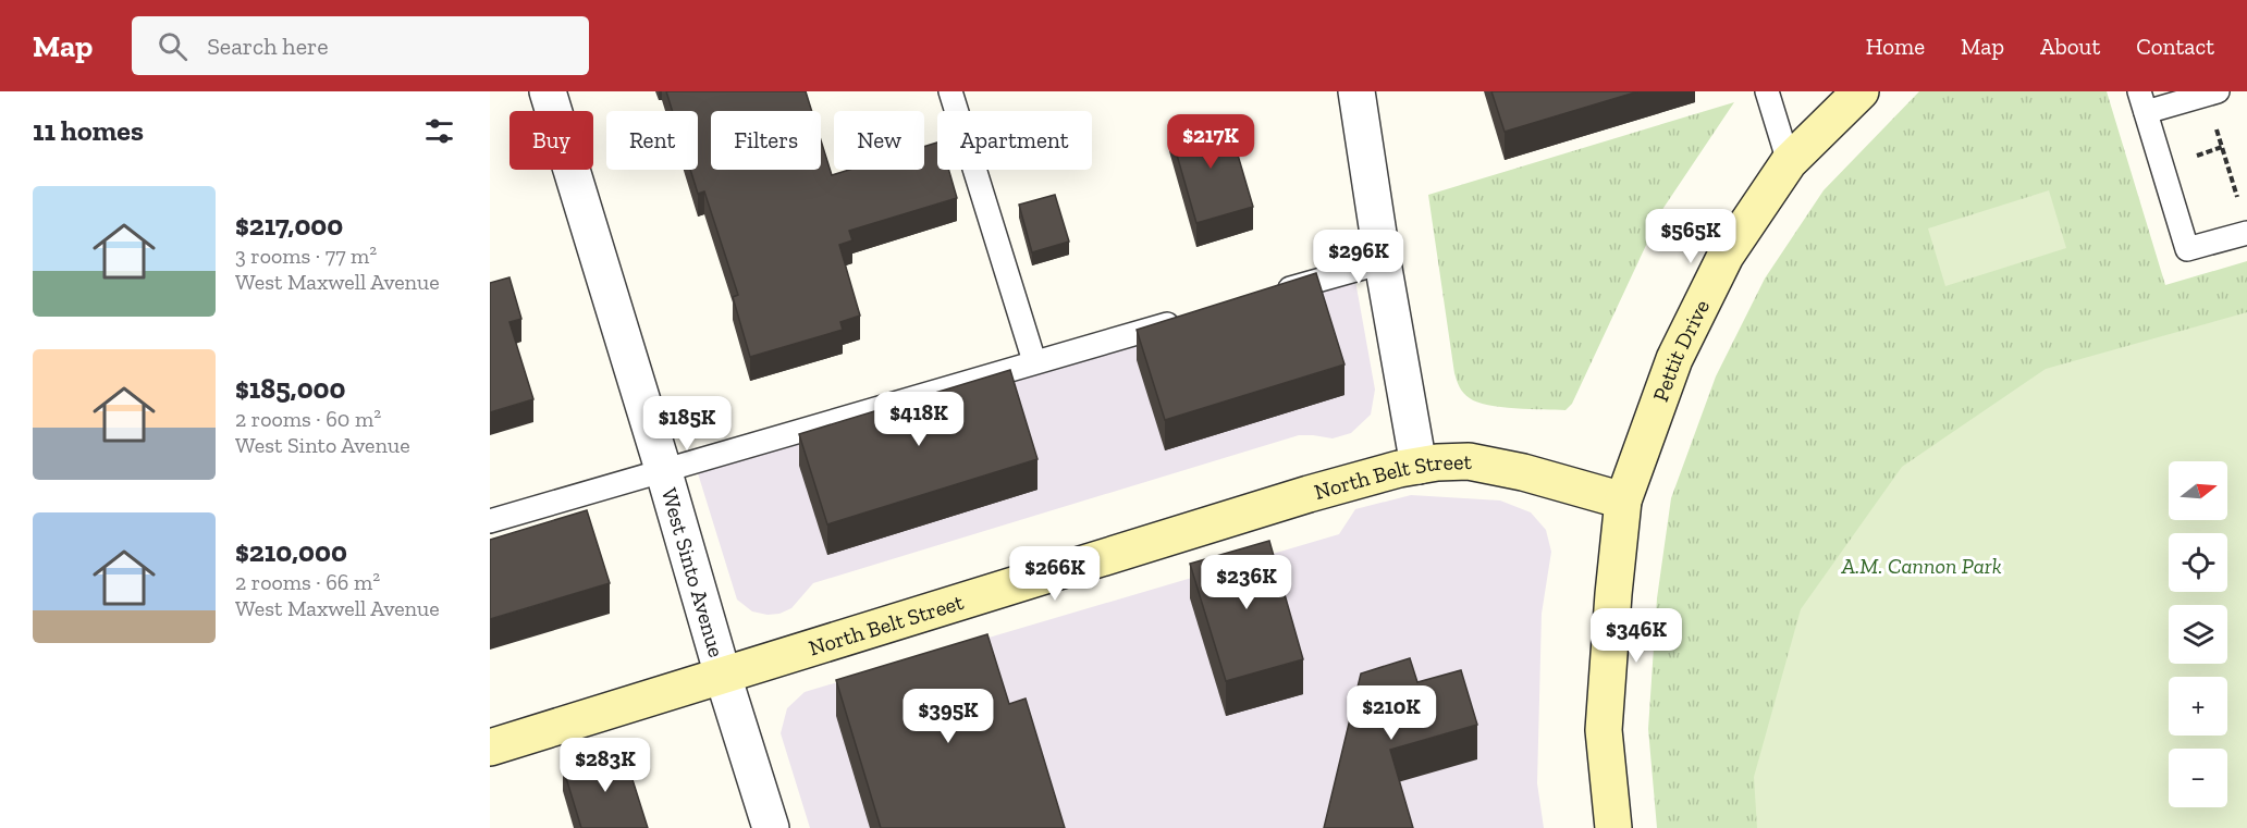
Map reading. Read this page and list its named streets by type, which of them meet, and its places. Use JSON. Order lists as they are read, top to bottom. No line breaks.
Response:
{"streets":{"street":["Pettit Drive","North Belt Street","West Sinto Avenue"]},"crossings":[["Pettit Drive","North Belt Street"],["North Belt Street","West Sinto Avenue"]],"parks":["A.M. Cannon Park"],"north":"right","page":{"header":"Map","search":"Search here","nav":["Home","Map","About","Contact"],"heading":"11 homes","chip":["Buy","Rent","Filters","New","Apartment"],"price":["$217K","$565K","$296K","$418K","$185K","$266K","$236K","$346K","$210K","$395K","$283K"],"list":[{"name":"$217,000","note":"3 rooms · 77 m² · West Maxwell Avenue"},{"name":"$185,000","note":"2 rooms · 60 m² · West Sinto Avenue"},{"name":"$210,000","note":"2 rooms · 66 m² · West Maxwell Avenue"}],"map_buttons":["+","−"]}}
